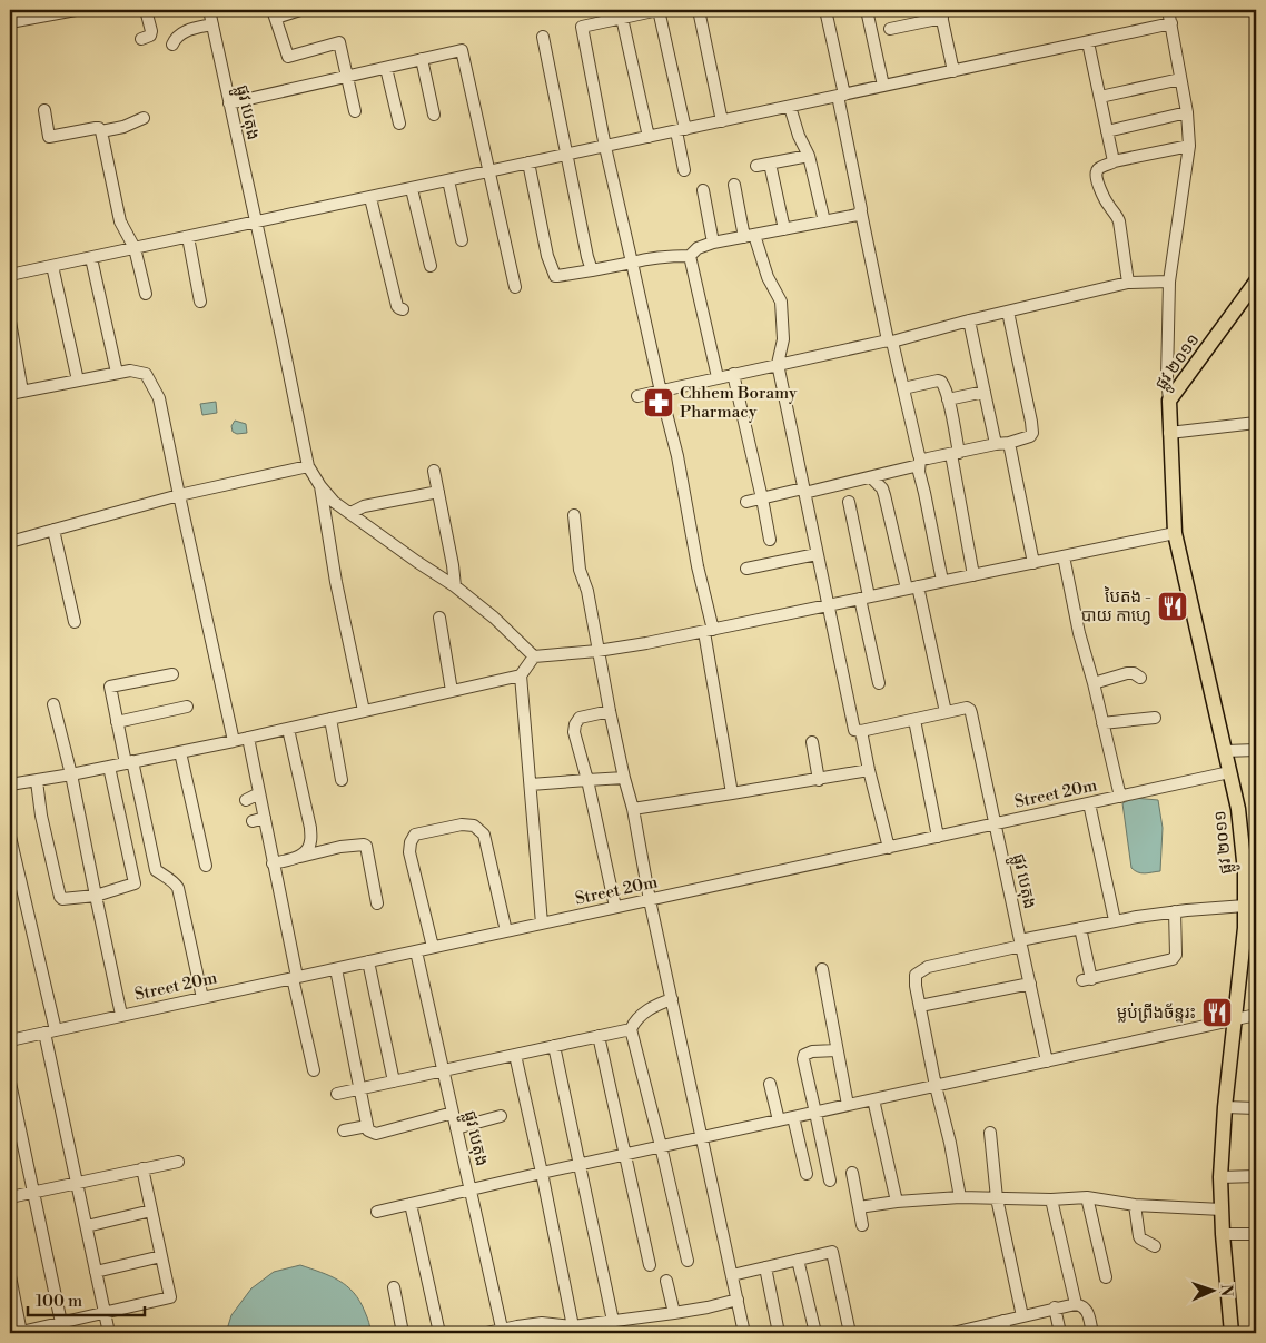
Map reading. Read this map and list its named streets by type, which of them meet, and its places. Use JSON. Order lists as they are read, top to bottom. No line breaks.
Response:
{"streets":{"main road":["ផ្លូវ ២០១១"],"street":["ផ្លូវ បេតុង","Street 20m"]},"crossings":[["ផ្លូវ បេតុង","Street 20m"],["ផ្លូវ ២០១១","Street 20m"]],"places":{"pharmacy":["Chhem Boramy Pharmacy"],"restaurant":["បៃតង - បាយ កាហ្វេ","ម្លប់ព្រីងច័ន្ទរះ"]},"scale_bar":"100 m","north":"right"}
